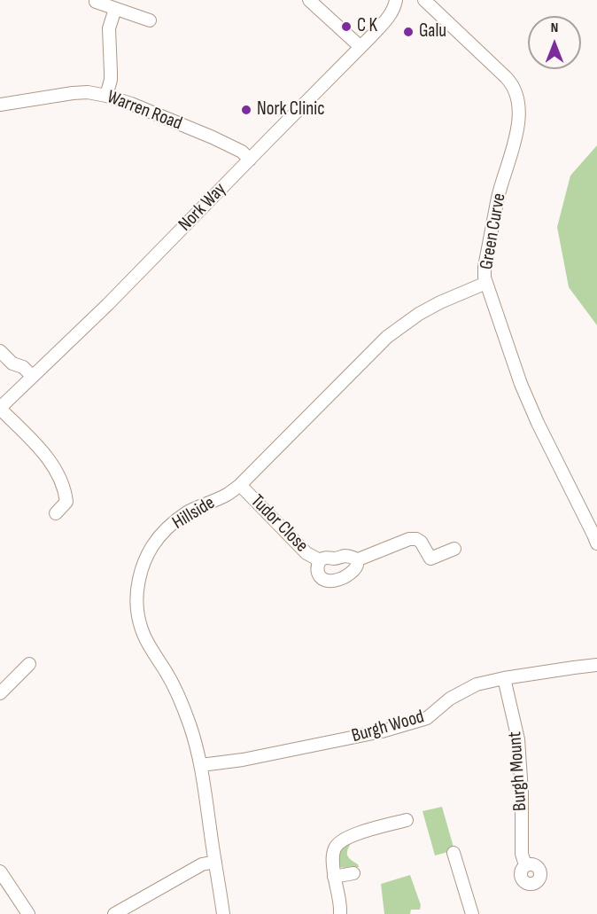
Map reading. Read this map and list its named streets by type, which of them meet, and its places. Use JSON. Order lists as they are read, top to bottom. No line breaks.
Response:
{"streets":{"street":["Warren Road","Nork Way","Green Curve","Hillside","Tudor Close","Burgh Wood","Burgh Mount"]},"crossings":[["Warren Road","Nork Way"],["Green Curve","Hillside"],["Hillside","Tudor Close"],["Hillside","Burgh Wood"],["Burgh Wood","Burgh Mount"]],"places":["C K","Galu","Nork Clinic"],"north":"top"}
